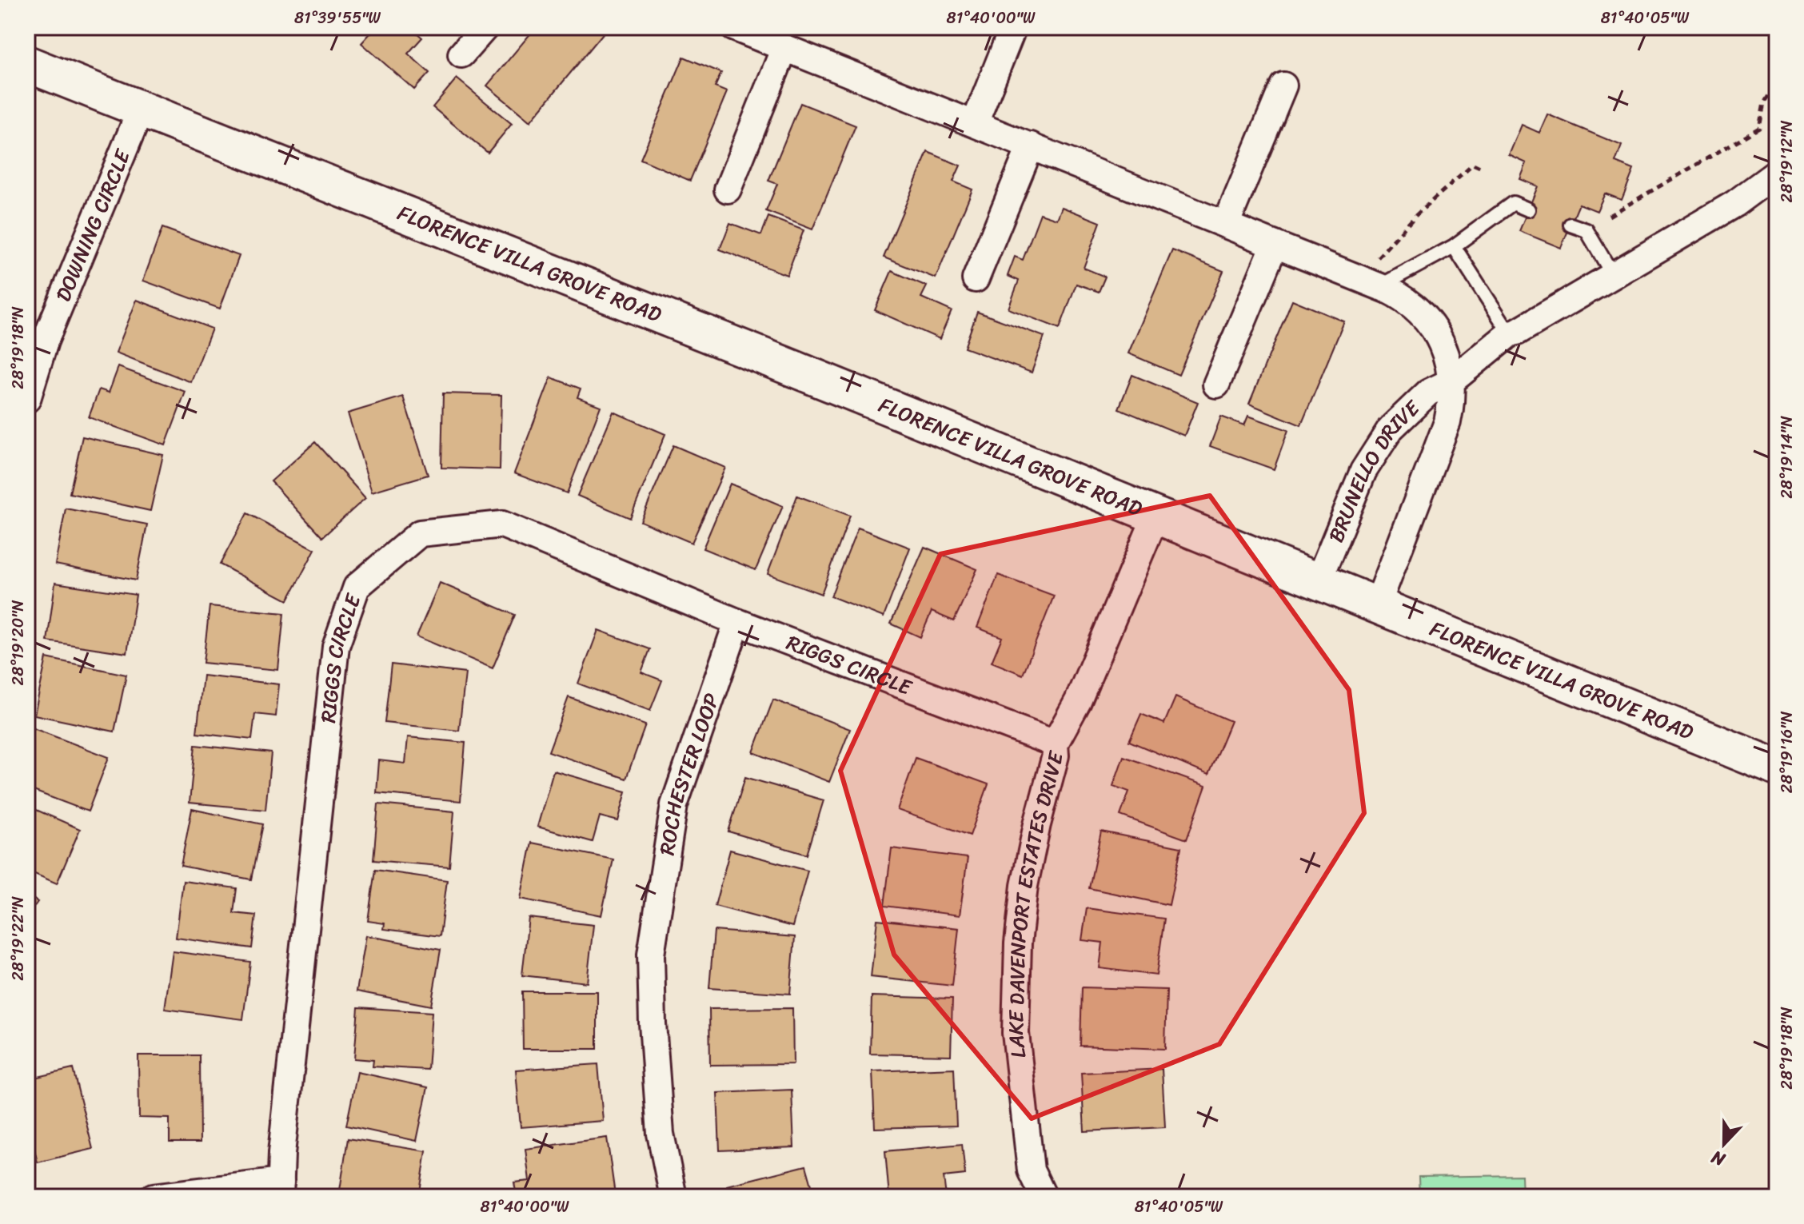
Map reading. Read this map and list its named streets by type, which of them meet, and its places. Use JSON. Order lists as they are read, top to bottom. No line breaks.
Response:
{"streets":{"street":["DOWNING CIRCLE","FLORENCE VILLA GROVE ROAD","BRUNELLO DRIVE","RIGGS CIRCLE","ROCHESTER LOOP","LAKE DAVENPORT ESTATES DRIVE"]},"crossings":[["DOWNING CIRCLE","FLORENCE VILLA GROVE ROAD"],["FLORENCE VILLA GROVE ROAD","BRUNELLO DRIVE"],["FLORENCE VILLA GROVE ROAD","LAKE DAVENPORT ESTATES DRIVE"],["RIGGS CIRCLE","ROCHESTER LOOP"],["RIGGS CIRCLE","LAKE DAVENPORT ESTATES DRIVE"]],"north":"bottom","coordinates":["81°39'55\"W","81°40'00\"W","81°40'05\"W","28°19'12\"N","28°19'18\"N","28°19'14\"N","28°19'20\"N","28°19'16\"N","28°19'22\"N"]}
